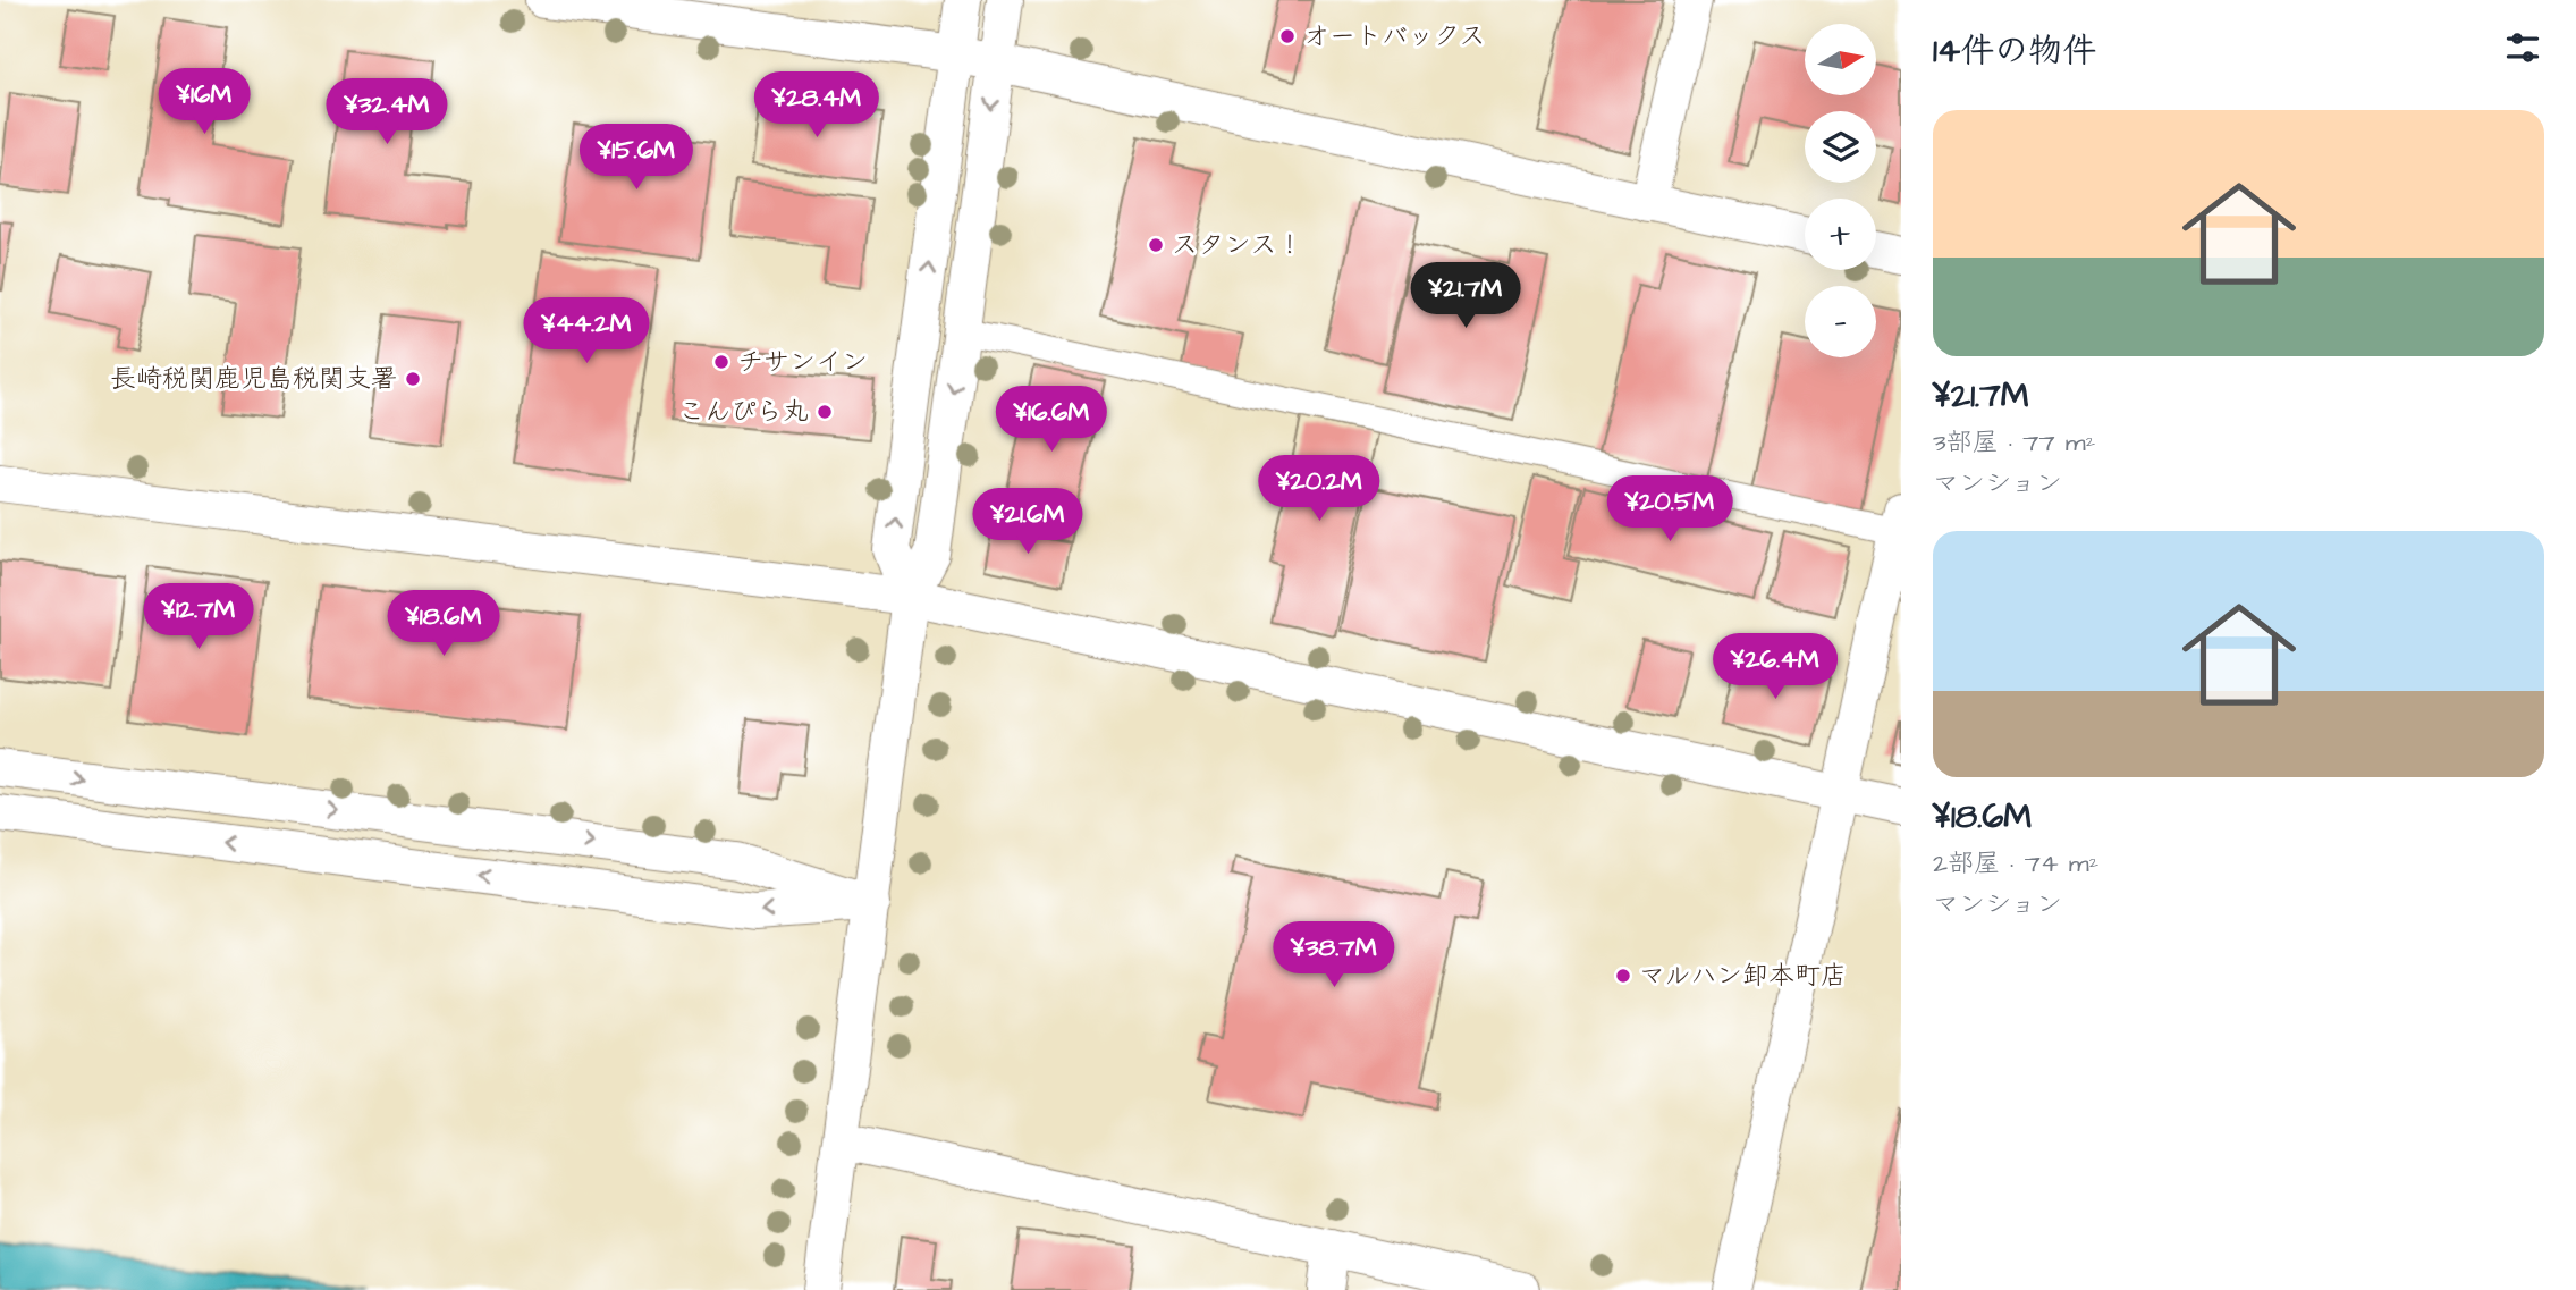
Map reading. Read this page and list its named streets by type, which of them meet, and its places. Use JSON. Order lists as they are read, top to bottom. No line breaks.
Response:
{"places":["オートバックス","スタンス！","チサンイン","長崎税関鹿児島税関支署","こんぴら丸","マルハン卸本町店"],"north":"right","page":{"heading":"14件の物件","map_buttons":["+","−"],"price":["¥16M","¥28.4M","¥32.4M","¥15.6M","¥21.7M","¥44.2M","¥16.6M","¥20.2M","¥20.5M","¥21.6M","¥12.7M","¥18.6M","¥26.4M","¥38.7M"],"list":[{"name":"¥21.7M","note":"3部屋 · 77 m² · マンション"},{"name":"¥18.6M","note":"2部屋 · 74 m² · マンション"}]}}
